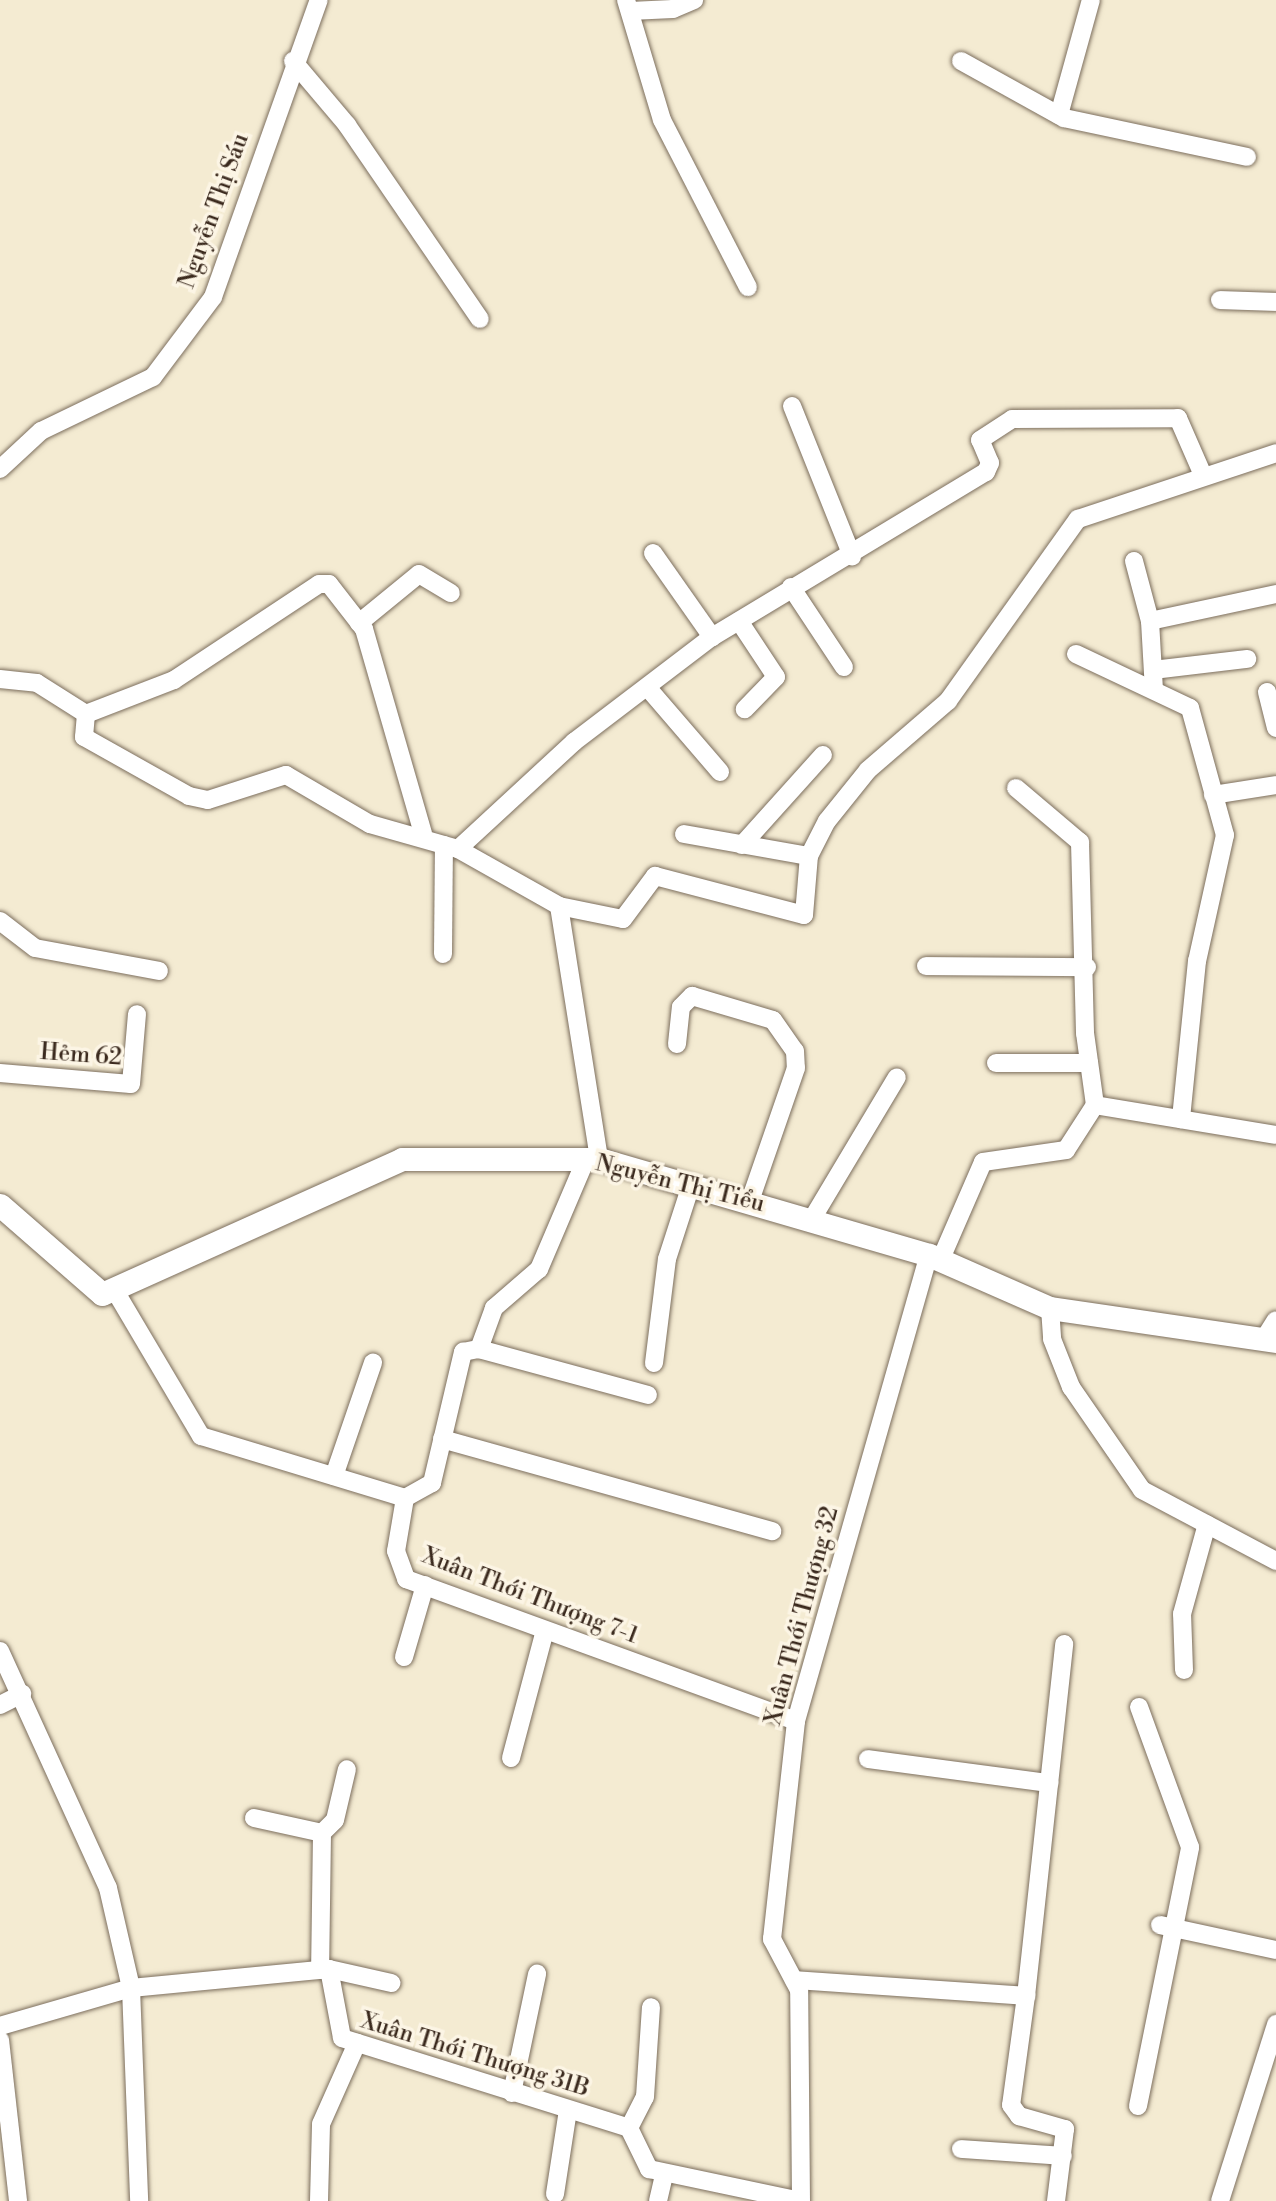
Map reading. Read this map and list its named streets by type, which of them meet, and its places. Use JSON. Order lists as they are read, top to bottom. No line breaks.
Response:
{"streets":{"street":["Nguyễn Thị Sáu","Hẻm 62","Nguyễn Thị Tiểu","Xuân Thới Thượng 7-1","Xuân Thới Thượng 32","Xuân Thới Thượng 31B"]},"crossings":[["Nguyễn Thị Tiểu","Xuân Thới Thượng 32"],["Xuân Thới Thượng 7-1","Xuân Thới Thượng 32"]]}
